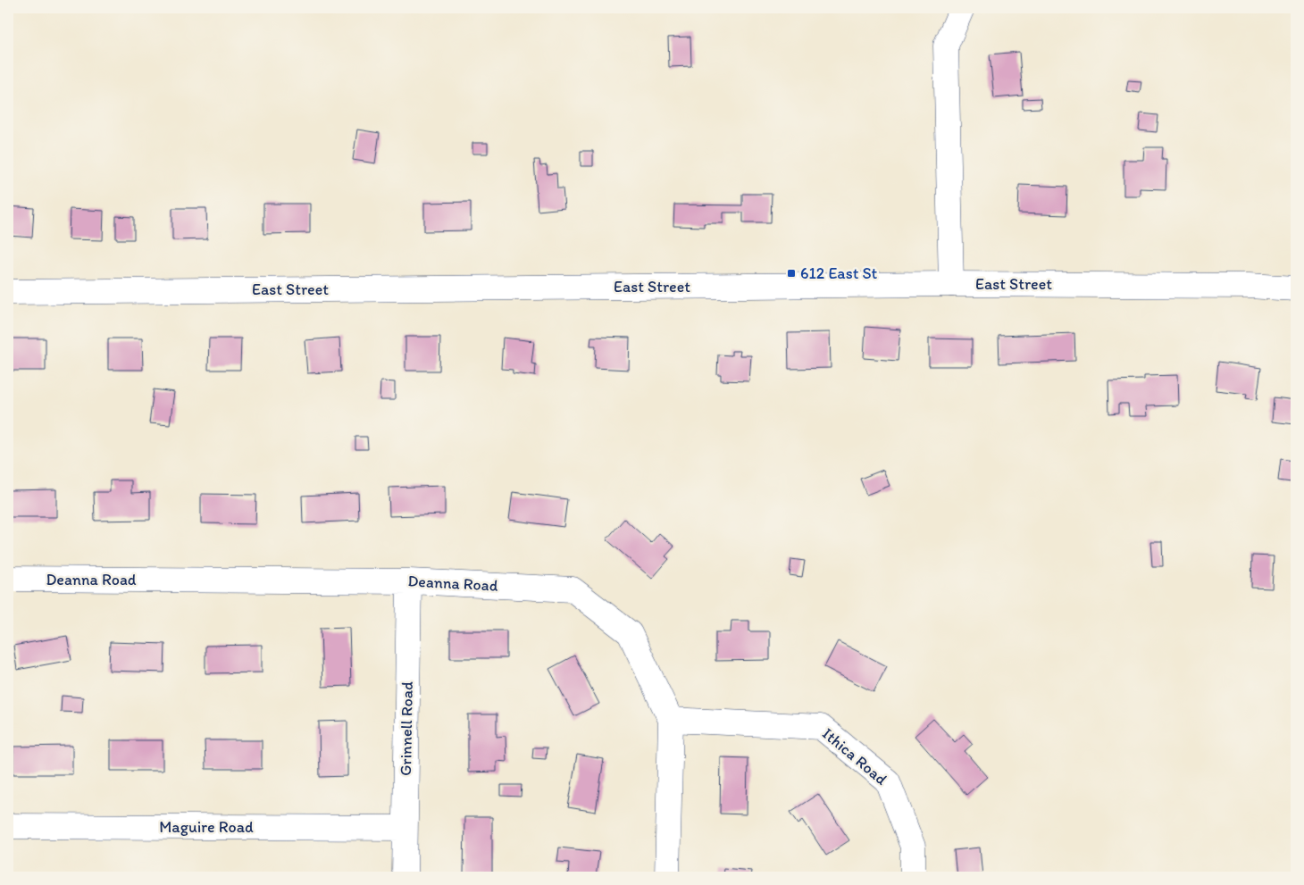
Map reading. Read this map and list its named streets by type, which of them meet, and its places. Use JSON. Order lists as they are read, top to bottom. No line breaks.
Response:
{"streets":{"street":["East Street","Deanna Road","Grinnell Road","Ithica Road","Maguire Road"]},"crossings":[["Deanna Road","Grinnell Road"],["Deanna Road","Ithica Road"],["Grinnell Road","Maguire Road"]],"places":{"transit":["612 East St"]}}
